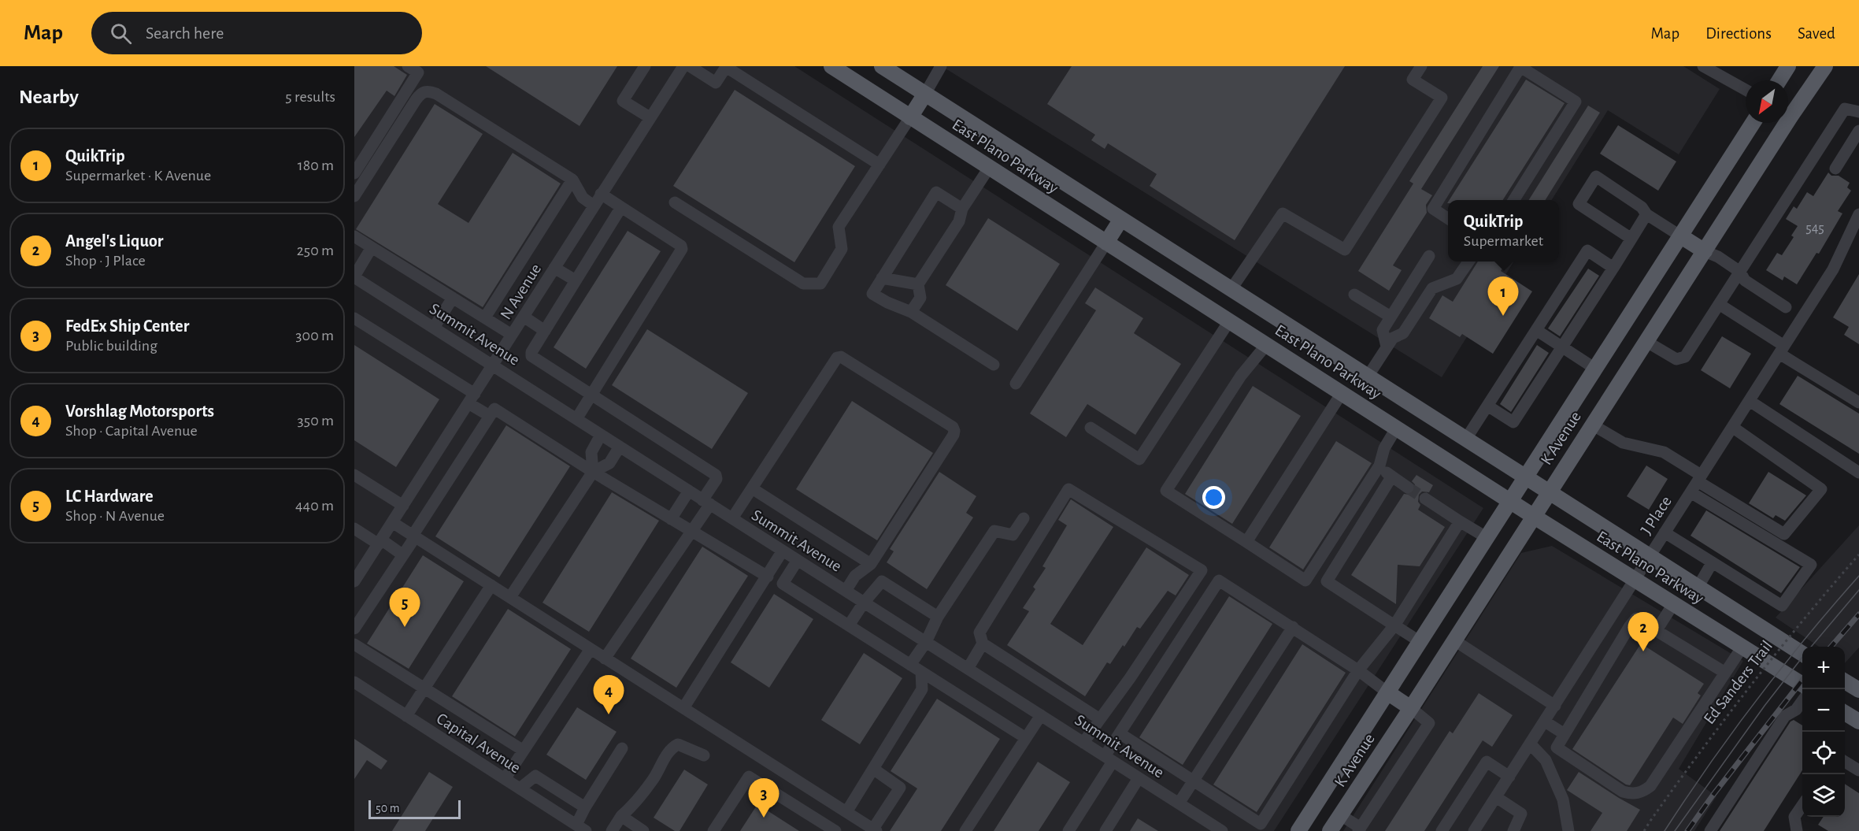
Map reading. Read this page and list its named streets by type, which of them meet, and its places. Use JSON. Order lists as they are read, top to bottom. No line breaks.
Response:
{"streets":{"main road":["East Plano Parkway","K Avenue"],"street":["N Avenue","Summit Avenue","J Place","Capital Avenue"],"path":["Ed Sanders Trail"]},"crossings":[["East Plano Parkway","K Avenue"],["East Plano Parkway","J Place"],["N Avenue","Summit Avenue"]],"house_numbers":["545"],"scale_bar":"50 m","north":"bottom left","page":{"header":"Map","search":"Search here","nav":["Map","Directions","Saved"],"heading":["Nearby","5 results"],"list":[{"mark":"1","name":"QuikTrip","note":"Supermarket · K Avenue","value":"180 m"},{"mark":"2","name":"Angel's Liquor","note":"Shop · J Place","value":"250 m"},{"mark":"3","name":"FedEx Ship Center","note":"Public building","value":"300 m"},{"mark":"4","name":"Vorshlag Motorsports","note":"Shop · Capital Avenue","value":"350 m"},{"mark":"5","name":"LC Hardware","note":"Shop · N Avenue","value":"440 m"}],"popup":["QuikTrip","Supermarket"],"pins":["1","5","2","4","3"],"map_buttons":["+","−"],"scale":"50 m"}}
